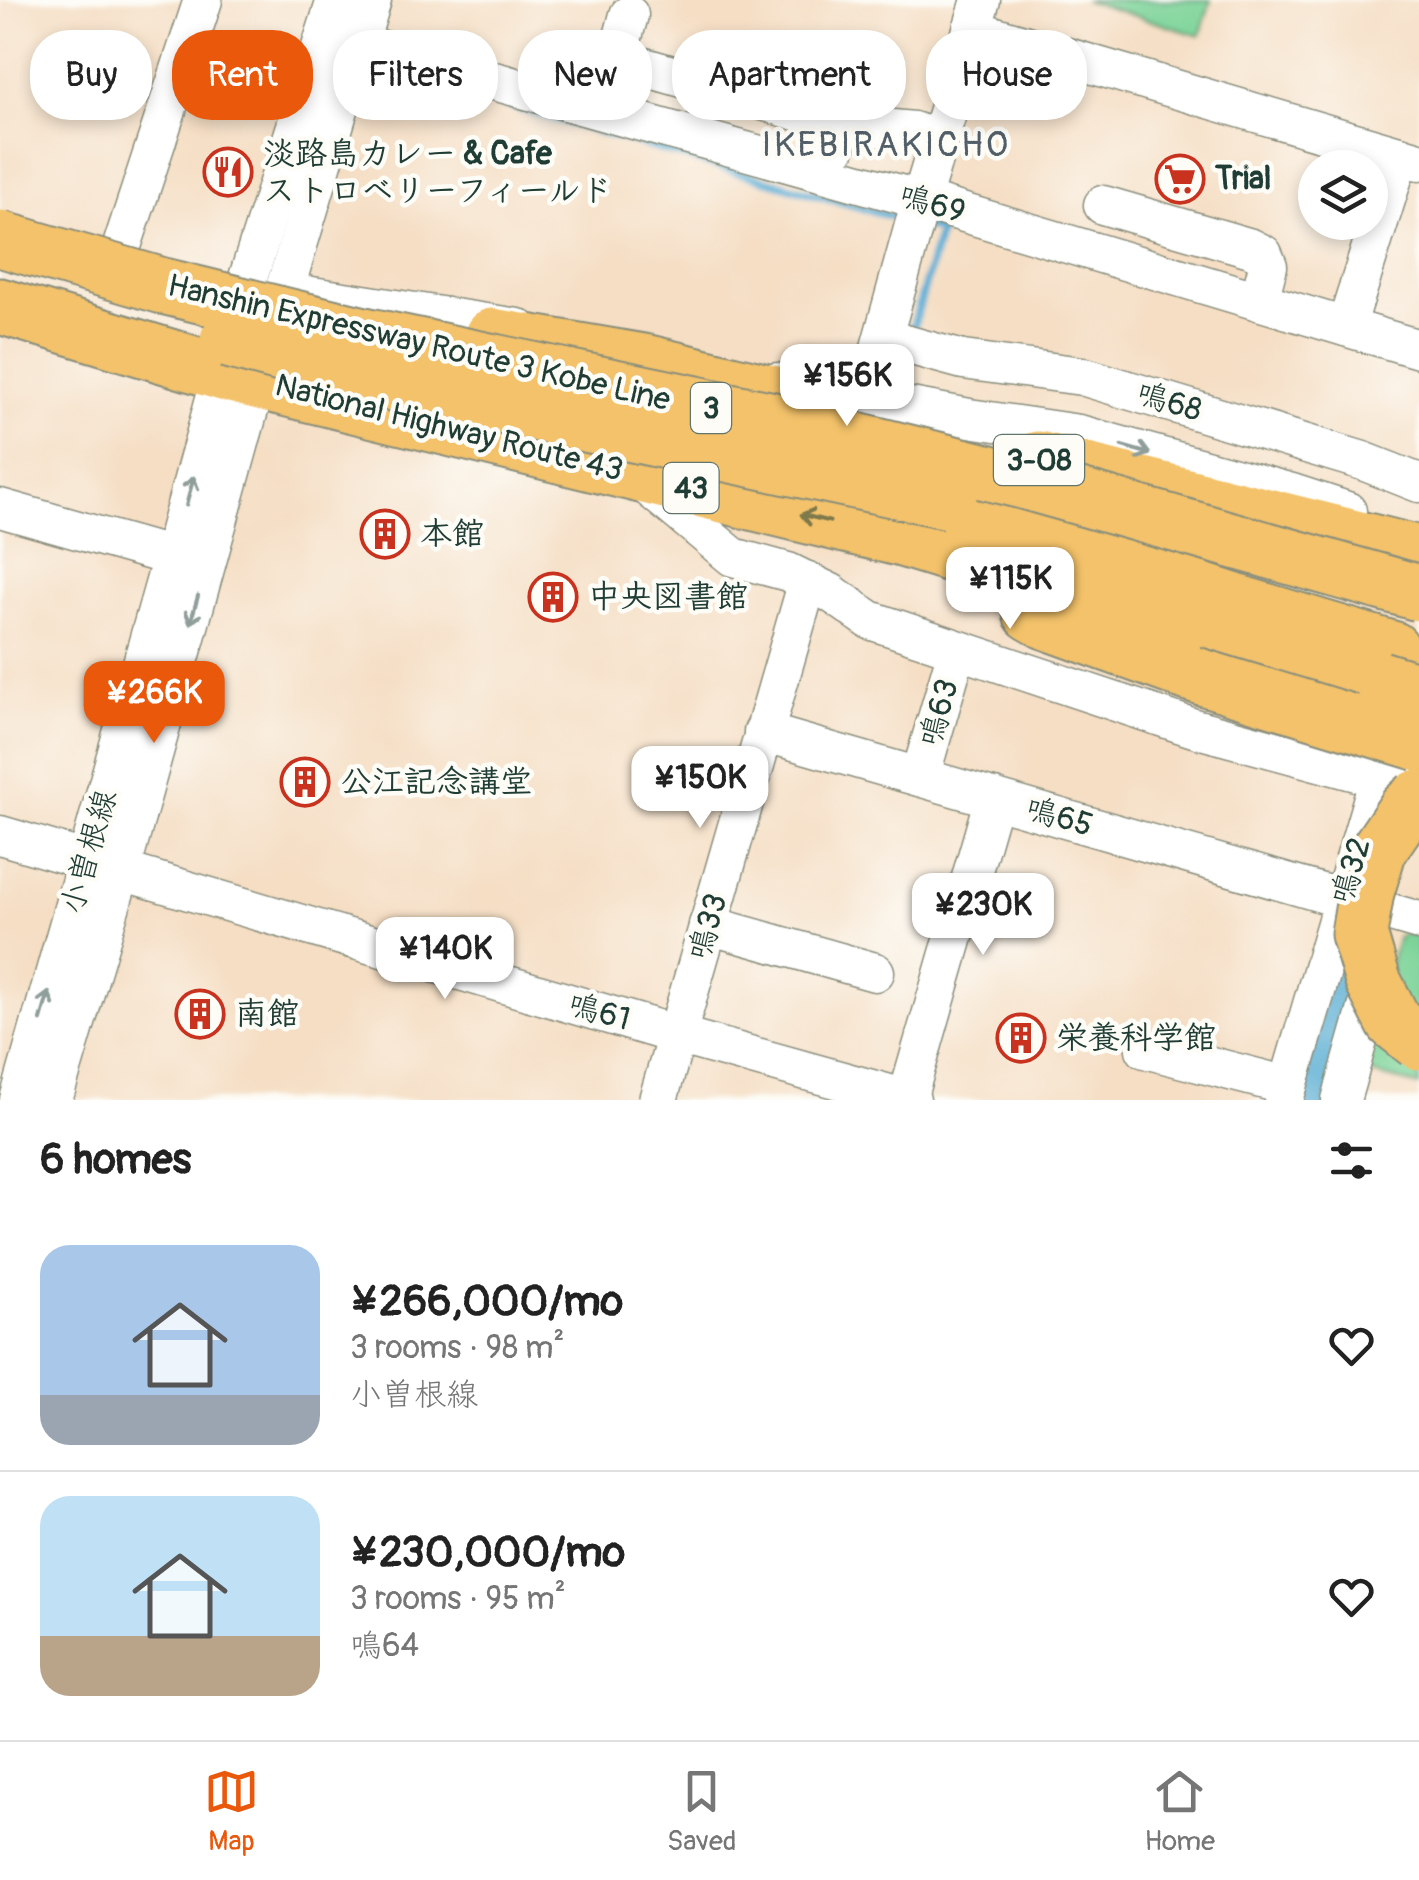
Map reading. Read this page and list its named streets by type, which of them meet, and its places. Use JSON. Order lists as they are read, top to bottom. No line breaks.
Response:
{"streets":{"highway":["Hanshin Expressway Route 3 Kobe Line","3","National Highway Route 43","3-08","43"],"street":["鳴69","鳴68","鳴63","鳴65","小曽根線","鳴32","鳴33","鳴61"]},"crossings":[["鳴69","小曽根線"],["Hanshin Expressway Route 3 Kobe Line","National Highway Route 43"],["Hanshin Expressway Route 3 Kobe Line","鳴32"],["National Highway Route 43","3-08"],["National Highway Route 43","小曽根線"],["National Highway Route 43","鳴32"],["3-08","小曽根線"],["鳴63","鳴65"],["鳴65","鳴32"],["鳴65","鳴33"],["小曽根線","鳴61"],["鳴33","鳴61"]],"districts":["IKEBIRAKICHO"],"places":{"restaurant":["淡路島カレー & Cafe ストロベリーフィールド"],"supermarket":["Trial"],"building":["本館","中央図書館","公江記念講堂","南館","栄養科学館"]},"page":{"chip":["Buy","Rent","Filters","New","Apartment","House"],"price":["¥156K","¥115K","¥266K","¥150K","¥230K","¥140K"],"heading":"6 homes","list":[{"name":"¥266,000/mo","note":"3 rooms · 98 m² · 小曽根線"},{"name":"¥230,000/mo","note":"3 rooms · 95 m² · 鳴64"}],"tabs":["Map","Saved","Home"]}}
